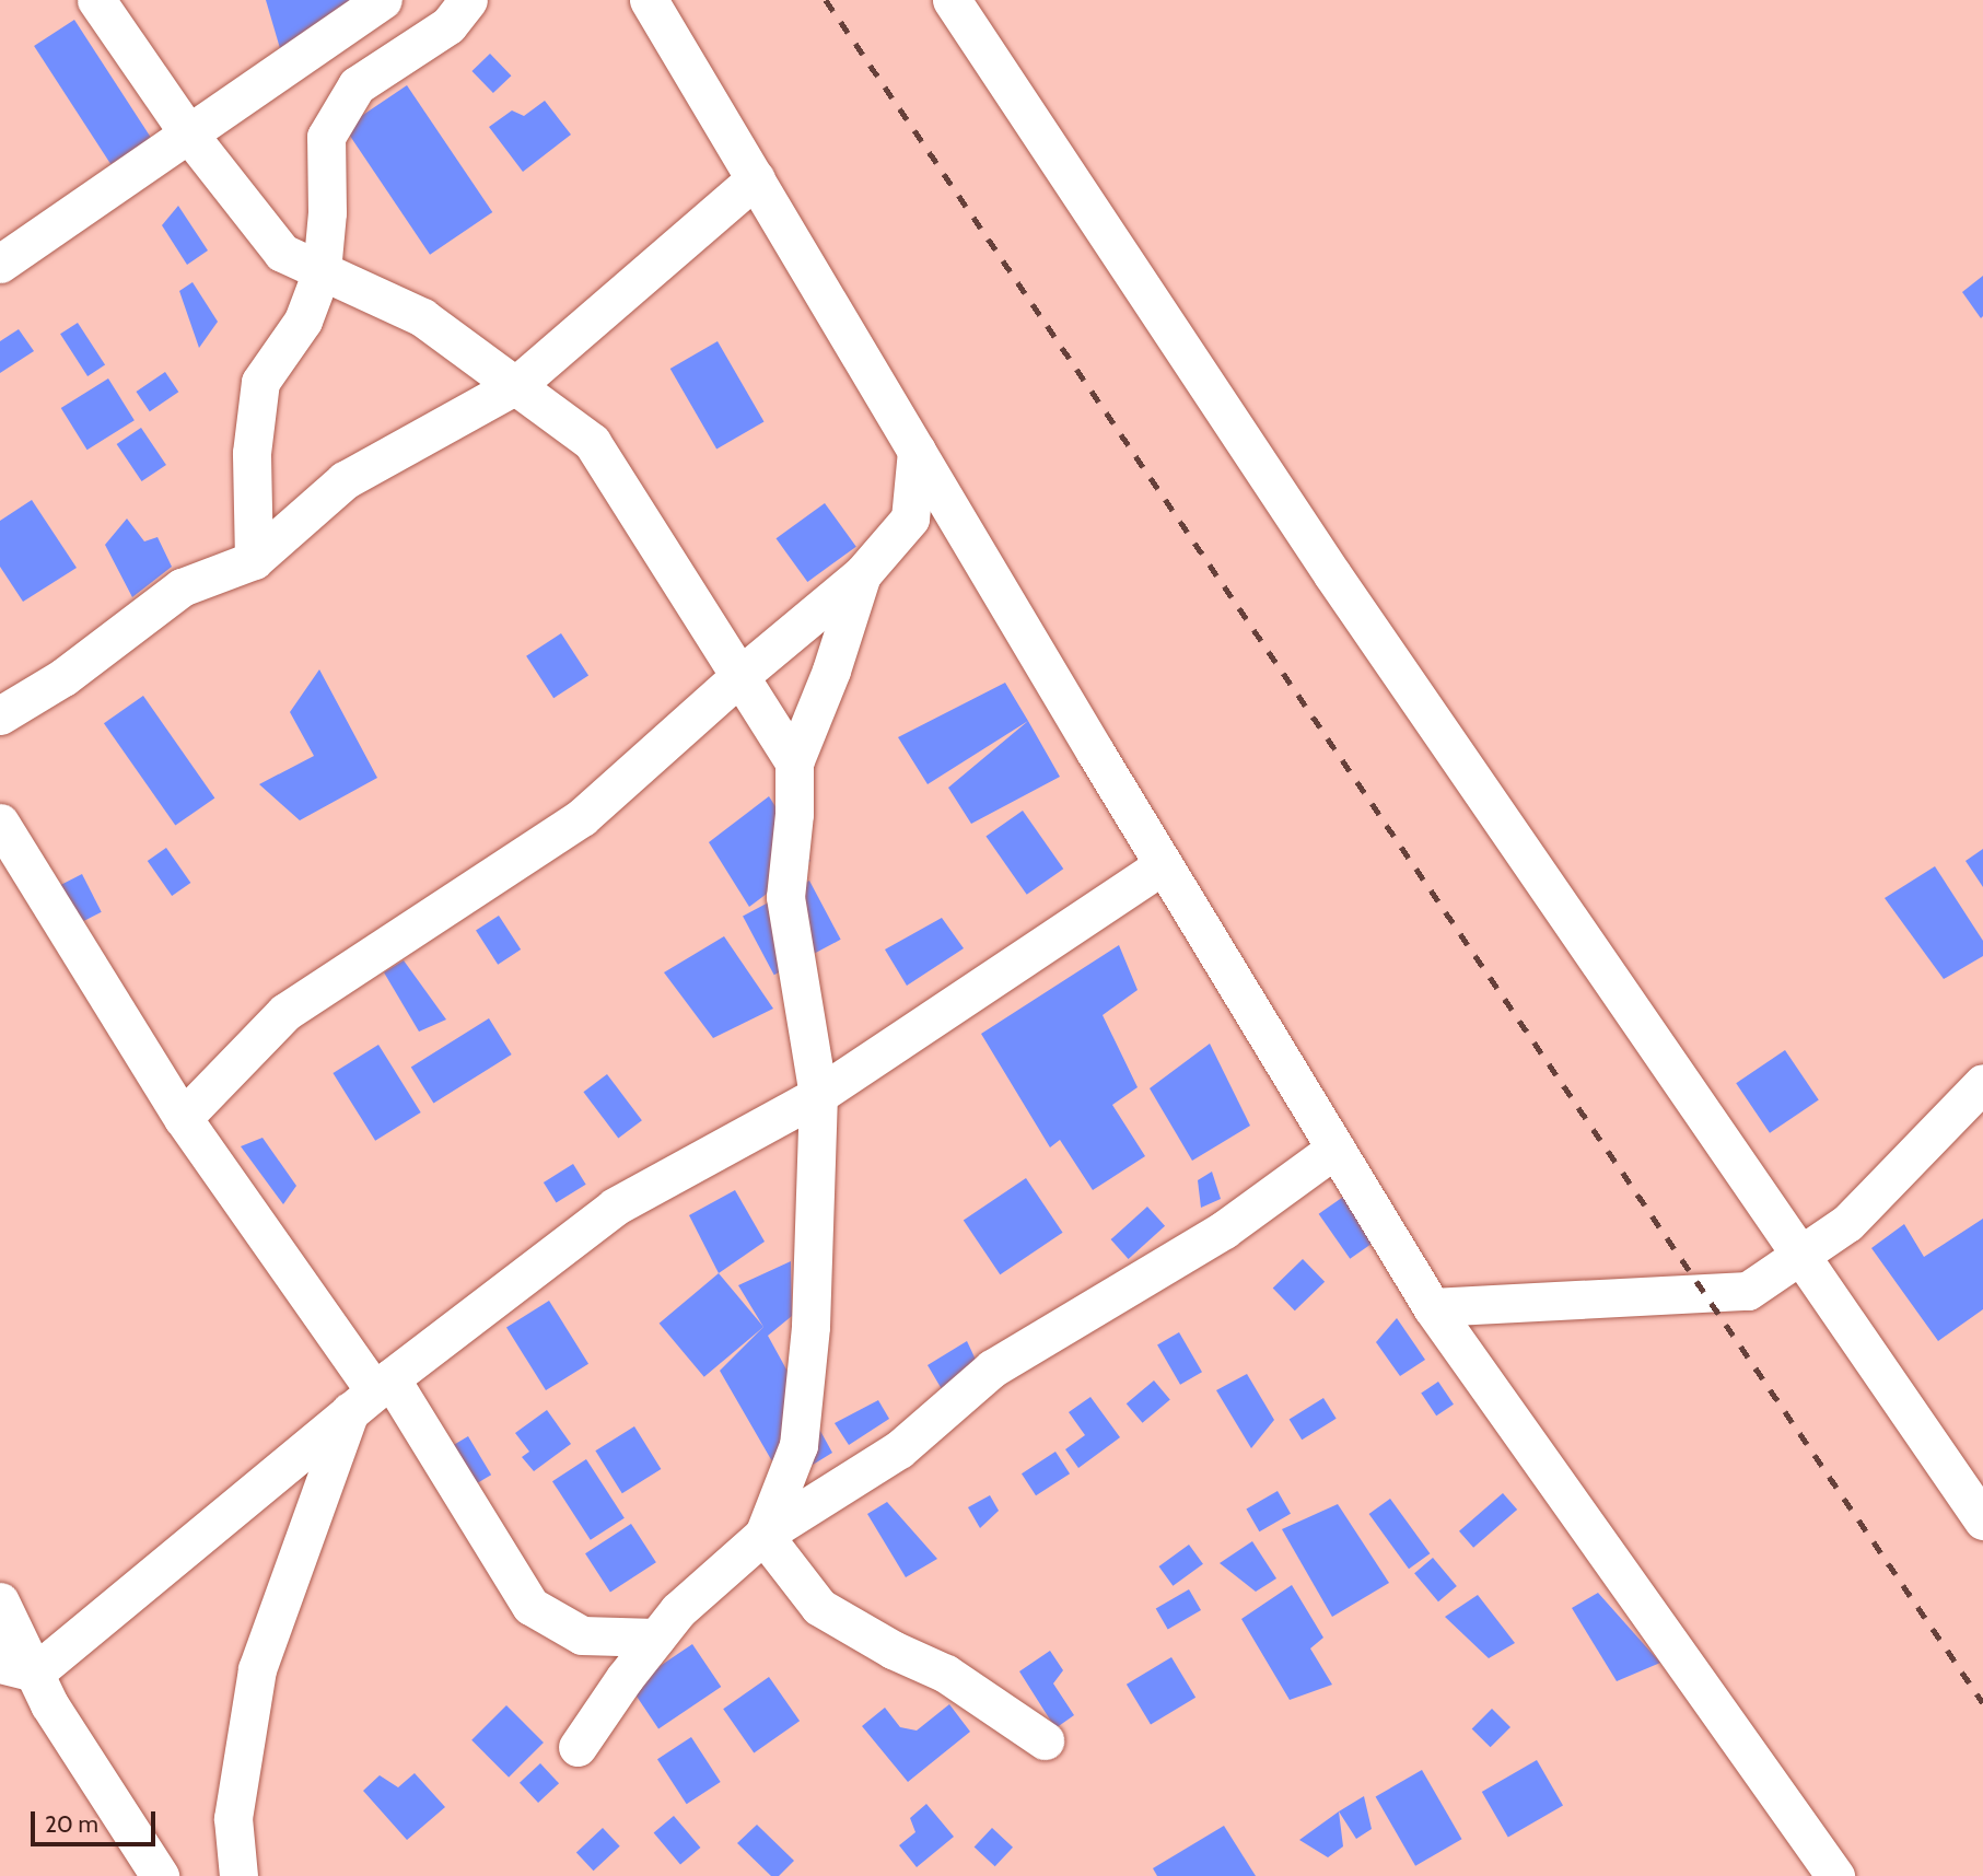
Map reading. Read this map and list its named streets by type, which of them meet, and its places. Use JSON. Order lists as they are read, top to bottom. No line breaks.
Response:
{"scale_bar":"20 m"}
